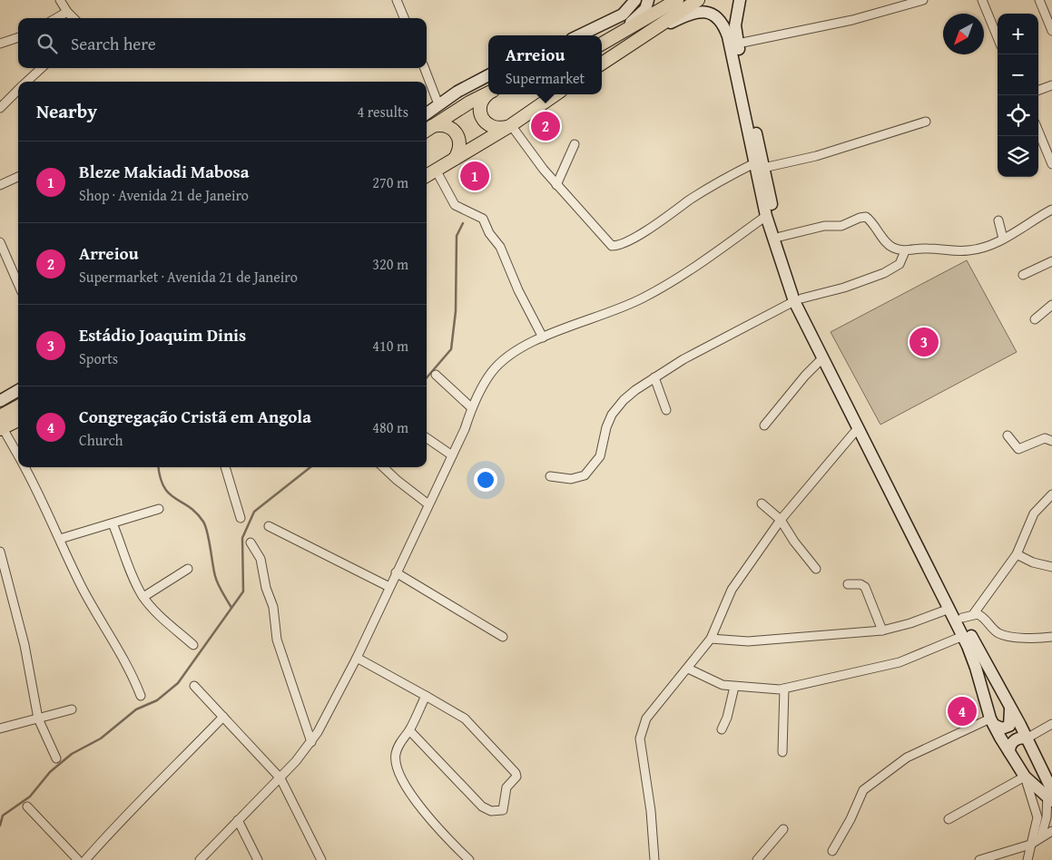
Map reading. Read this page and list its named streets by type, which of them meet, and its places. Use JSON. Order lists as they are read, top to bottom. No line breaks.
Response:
{"north":"bottom left","page":{"map_buttons":["+","−"],"search":"Search here","popup":["Arreiou","Supermarket"],"heading":["Nearby","4 results"],"pins":["2","1","3","4"],"list":[{"mark":"1","name":"Bleze Makiadi Mabosa","note":"Shop · Avenida 21 de Janeiro","value":"270 m"},{"mark":"2","name":"Arreiou","note":"Supermarket · Avenida 21 de Janeiro","value":"320 m"},{"mark":"3","name":"Estádio Joaquim Dinis","note":"Sports","value":"410 m"},{"mark":"4","name":"Congregação Cristã em Angola","note":"Church","value":"480 m"}]}}
